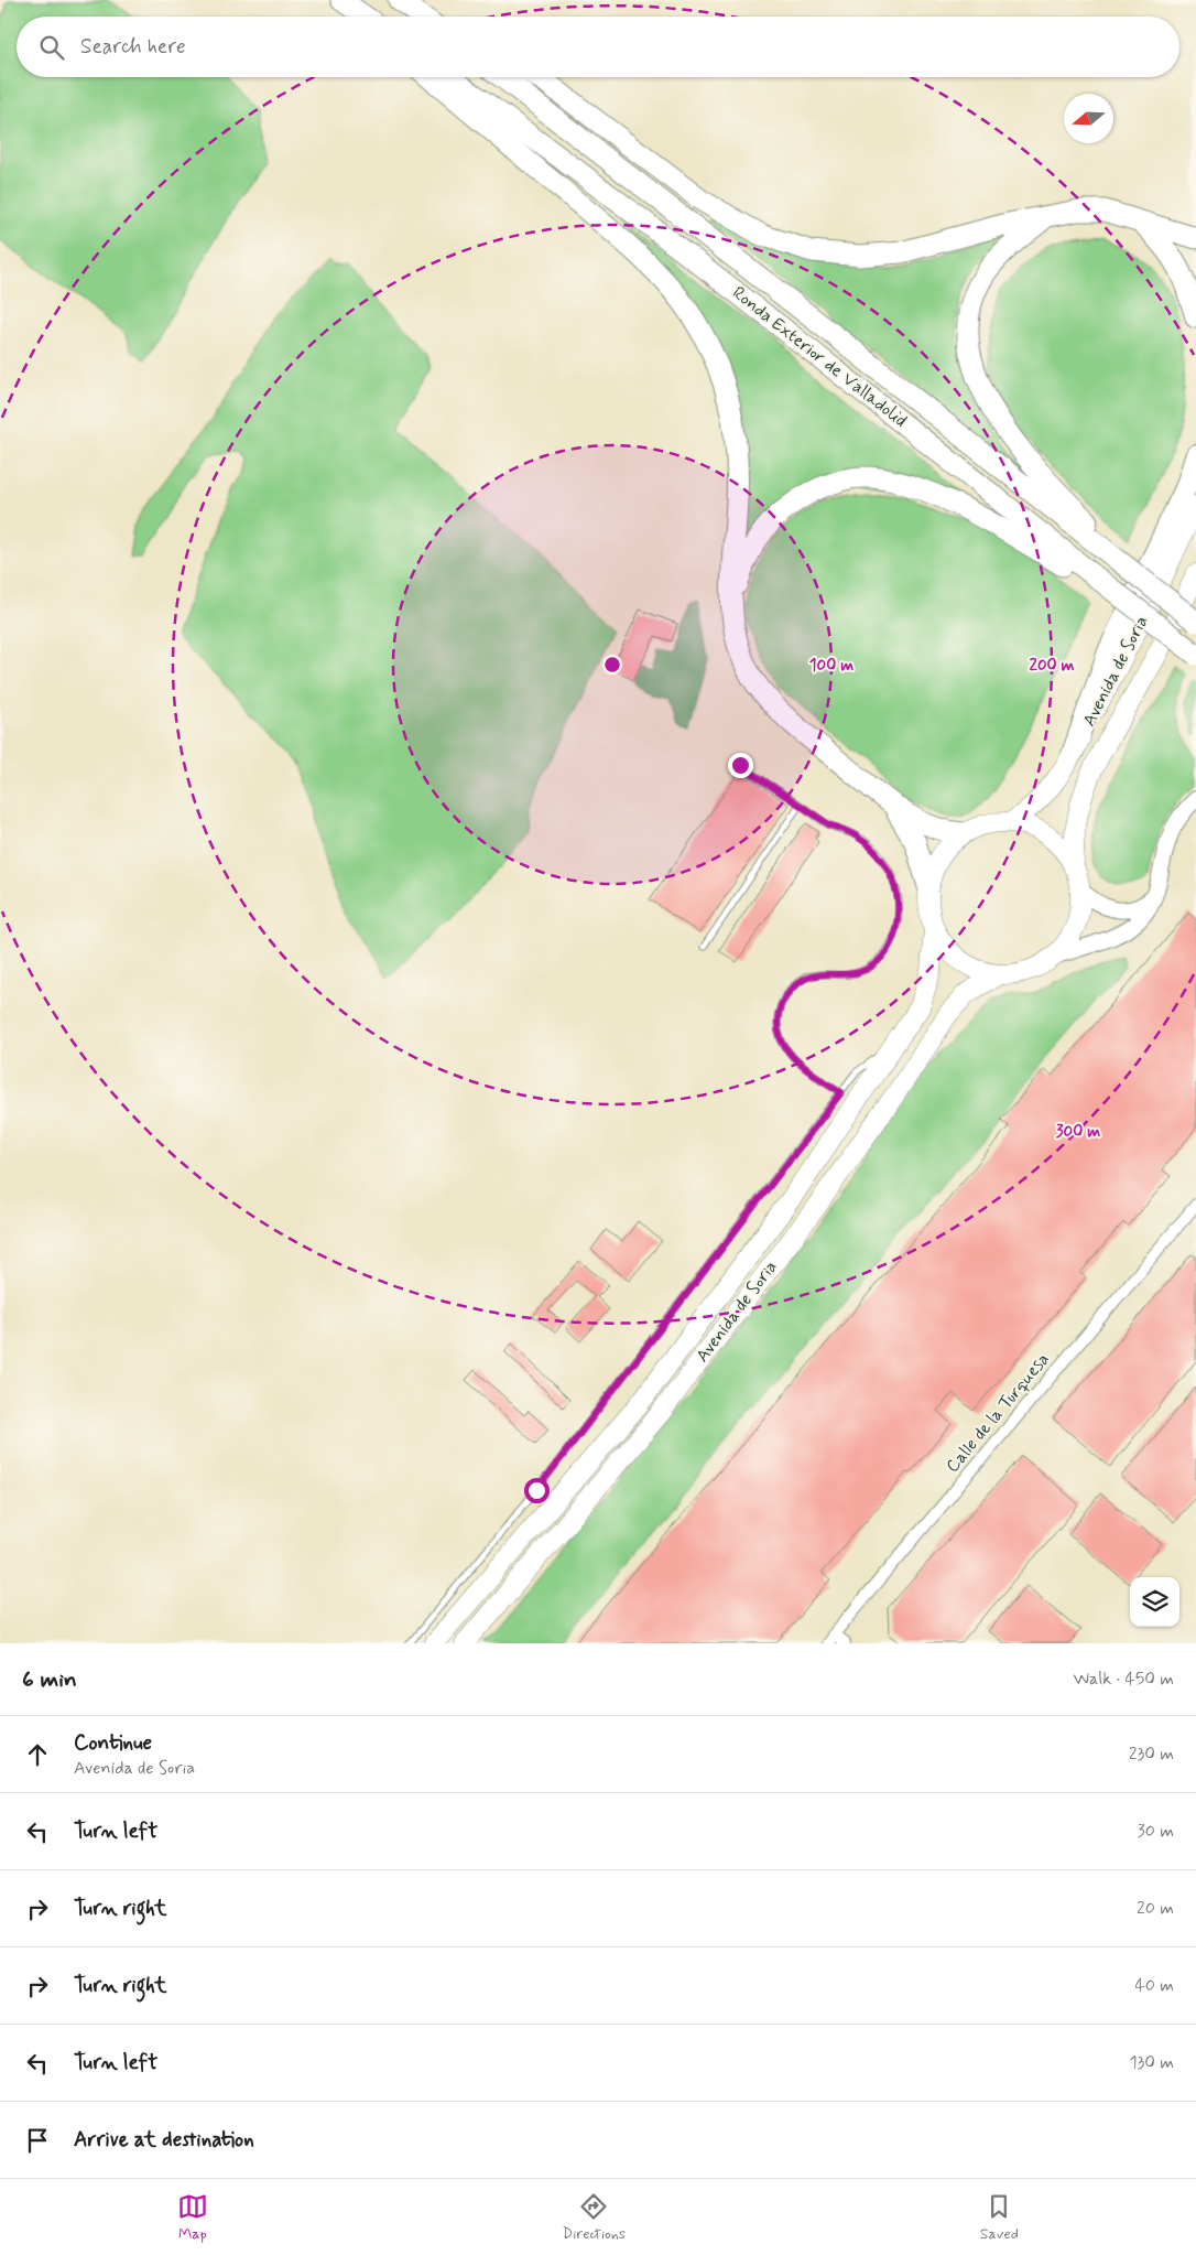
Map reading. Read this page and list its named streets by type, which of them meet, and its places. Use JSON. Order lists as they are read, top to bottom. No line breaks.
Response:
{"streets":{"highway":["Ronda Exterior de Valladolid","Avenida de Soria"],"street":["Calle de la Turquesa"]},"north":"left","page":{"search":"Search here","heading":["6 min","Walk · 450 m"],"list":[["Continue","Avenida de Soria","230 m"],["Turn left","30 m"],["Turn right","20 m"],["Turn right","40 m"],["Turn left","130 m"],"Arrive at destination"],"nav":["Map","Directions","Saved"]},"rings":["100 m","200 m","300 m"]}
